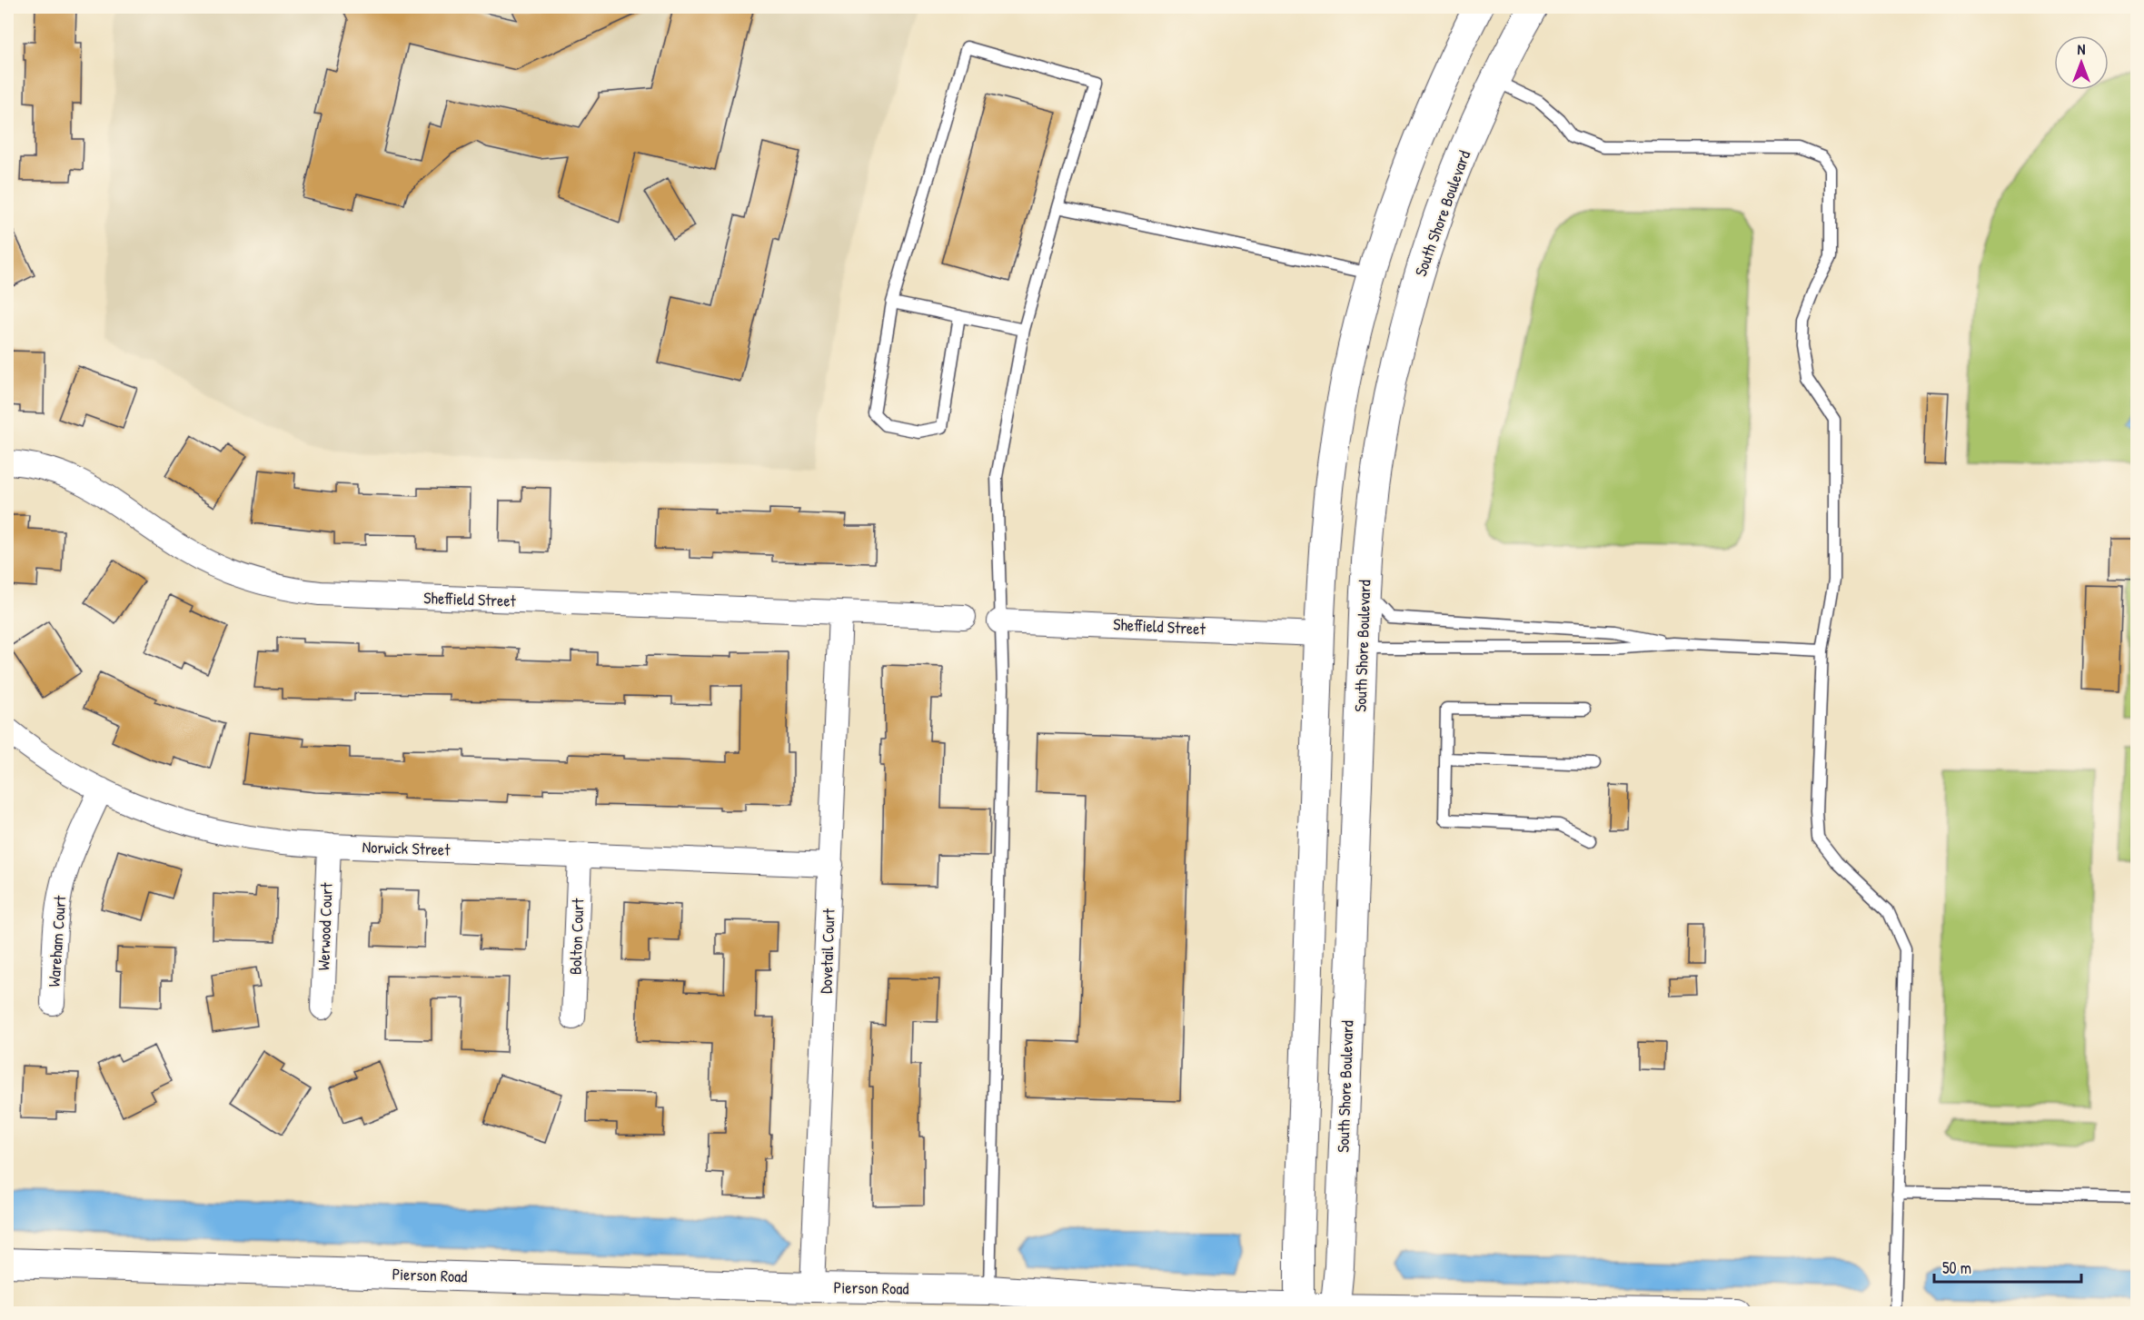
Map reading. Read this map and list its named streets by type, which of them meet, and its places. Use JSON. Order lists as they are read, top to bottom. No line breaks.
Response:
{"streets":{"street":["South Shore Boulevard","Sheffield Street","Norwick Street","Werwood Court","Bolton Court","Wareham Court","Dovetail Court","Pierson Road"]},"crossings":[["South Shore Boulevard","Pierson Road"],["Sheffield Street","Dovetail Court"],["Norwick Street","Werwood Court"],["Norwick Street","Bolton Court"],["Norwick Street","Wareham Court"],["Norwick Street","Dovetail Court"],["Dovetail Court","Pierson Road"]],"scale_bar":"50 m","north":"top"}
